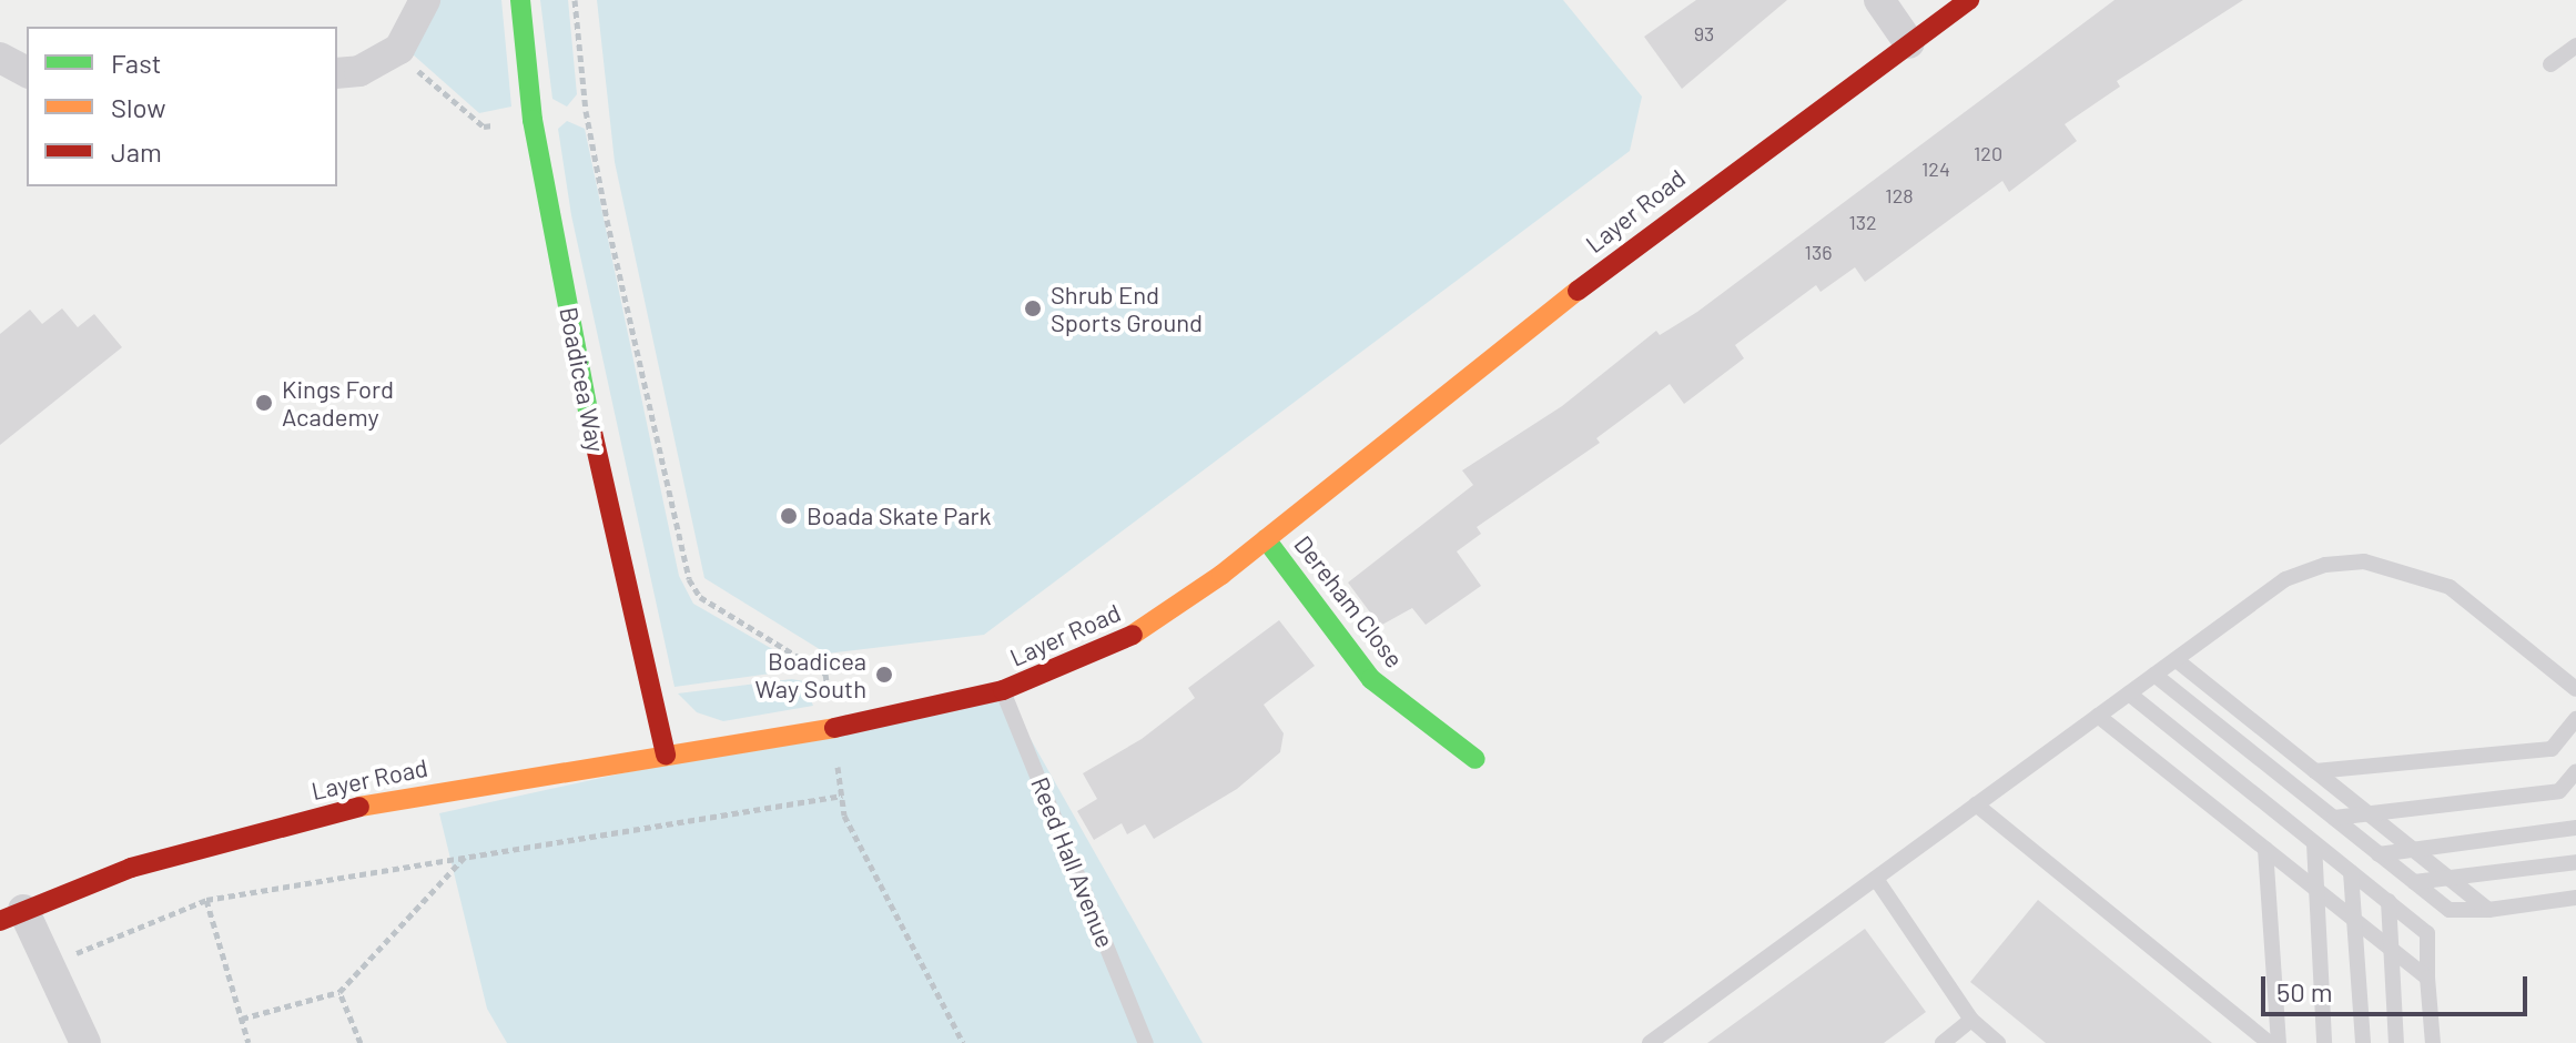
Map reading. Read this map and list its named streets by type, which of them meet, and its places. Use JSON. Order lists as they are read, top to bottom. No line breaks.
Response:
{"streets":{"main road":["Layer Road","Boadicea Way","Dereham Close"],"lane":["Reed Hall Avenue"]},"crossings":[["Layer Road","Boadicea Way"],["Layer Road","Dereham Close"],["Layer Road","Reed Hall Avenue"]],"places":["Shrub End Sports Ground","Kings Ford Academy","Boada Skate Park","Boadicea Way South"],"house_numbers":["93","120","124","128","132","136"],"legend":["Fast","Slow","Jam"],"scale_bar":"50 m"}
